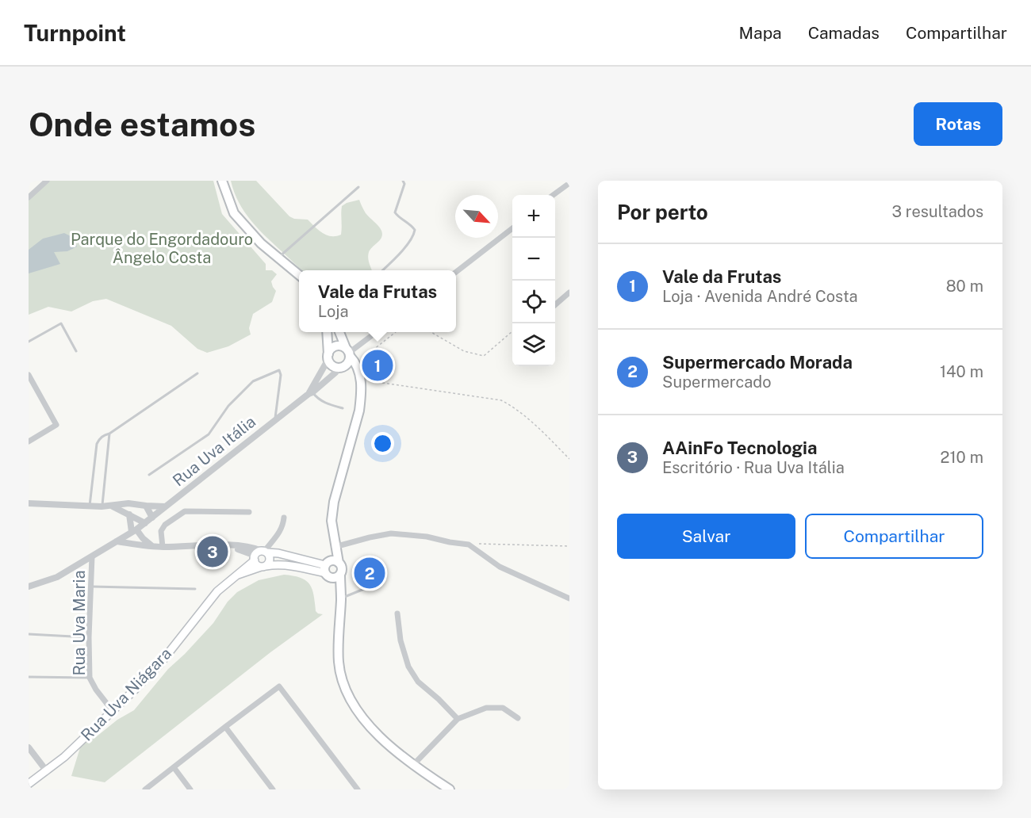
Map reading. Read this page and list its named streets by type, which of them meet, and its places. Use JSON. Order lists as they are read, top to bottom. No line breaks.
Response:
{"streets":{"main road":["Rua Uva Niágara"],"street":["Rua Uva Itália","Rua Uva Maria"]},"crossings":[["Rua Uva Itália","Rua Uva Maria"],["Rua Uva Maria","Rua Uva Niágara"]],"parks":["Parque do Engordadouro Ângelo Costa"],"north":"bottom right","page":{"header":"Turnpoint","nav":["Mapa","Camadas","Compartilhar"],"buttons":["Rotas",["Salvar","Compartilhar"]],"title":"Onde estamos","heading":["Por perto","3 resultados"],"map_buttons":["+","−"],"list":[{"mark":"1","name":"Vale da Frutas","note":"Loja · Avenida André Costa","value":"80 m"},{"mark":"2","name":"Supermercado Morada","note":"Supermercado","value":"140 m"},{"mark":"3","name":"AAinFo Tecnologia","note":"Escritório · Rua Uva Itália","value":"210 m"}],"popup":["Vale da Frutas","Loja"],"pins":["1","3","2"]}}
